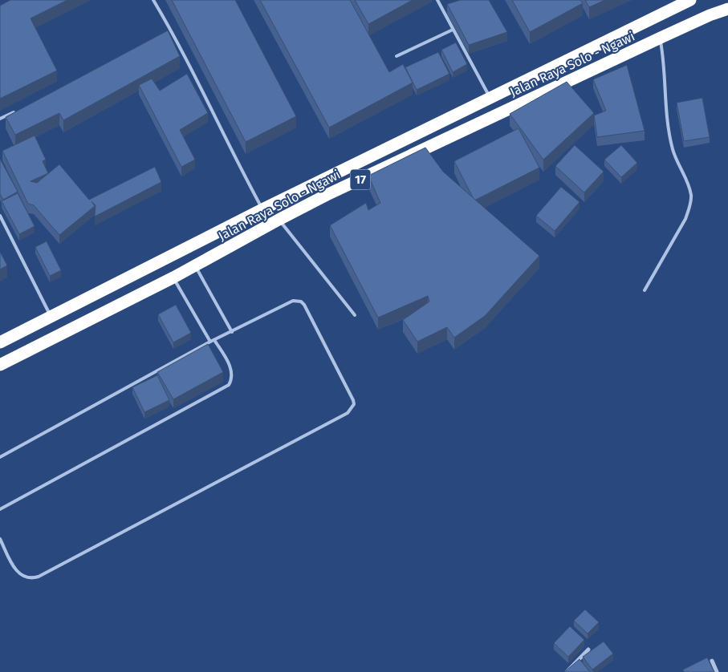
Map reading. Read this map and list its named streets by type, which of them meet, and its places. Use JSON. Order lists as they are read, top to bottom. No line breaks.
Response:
{"streets":{"highway":["Jalan Raya Solo - Ngawi","17"]}}
